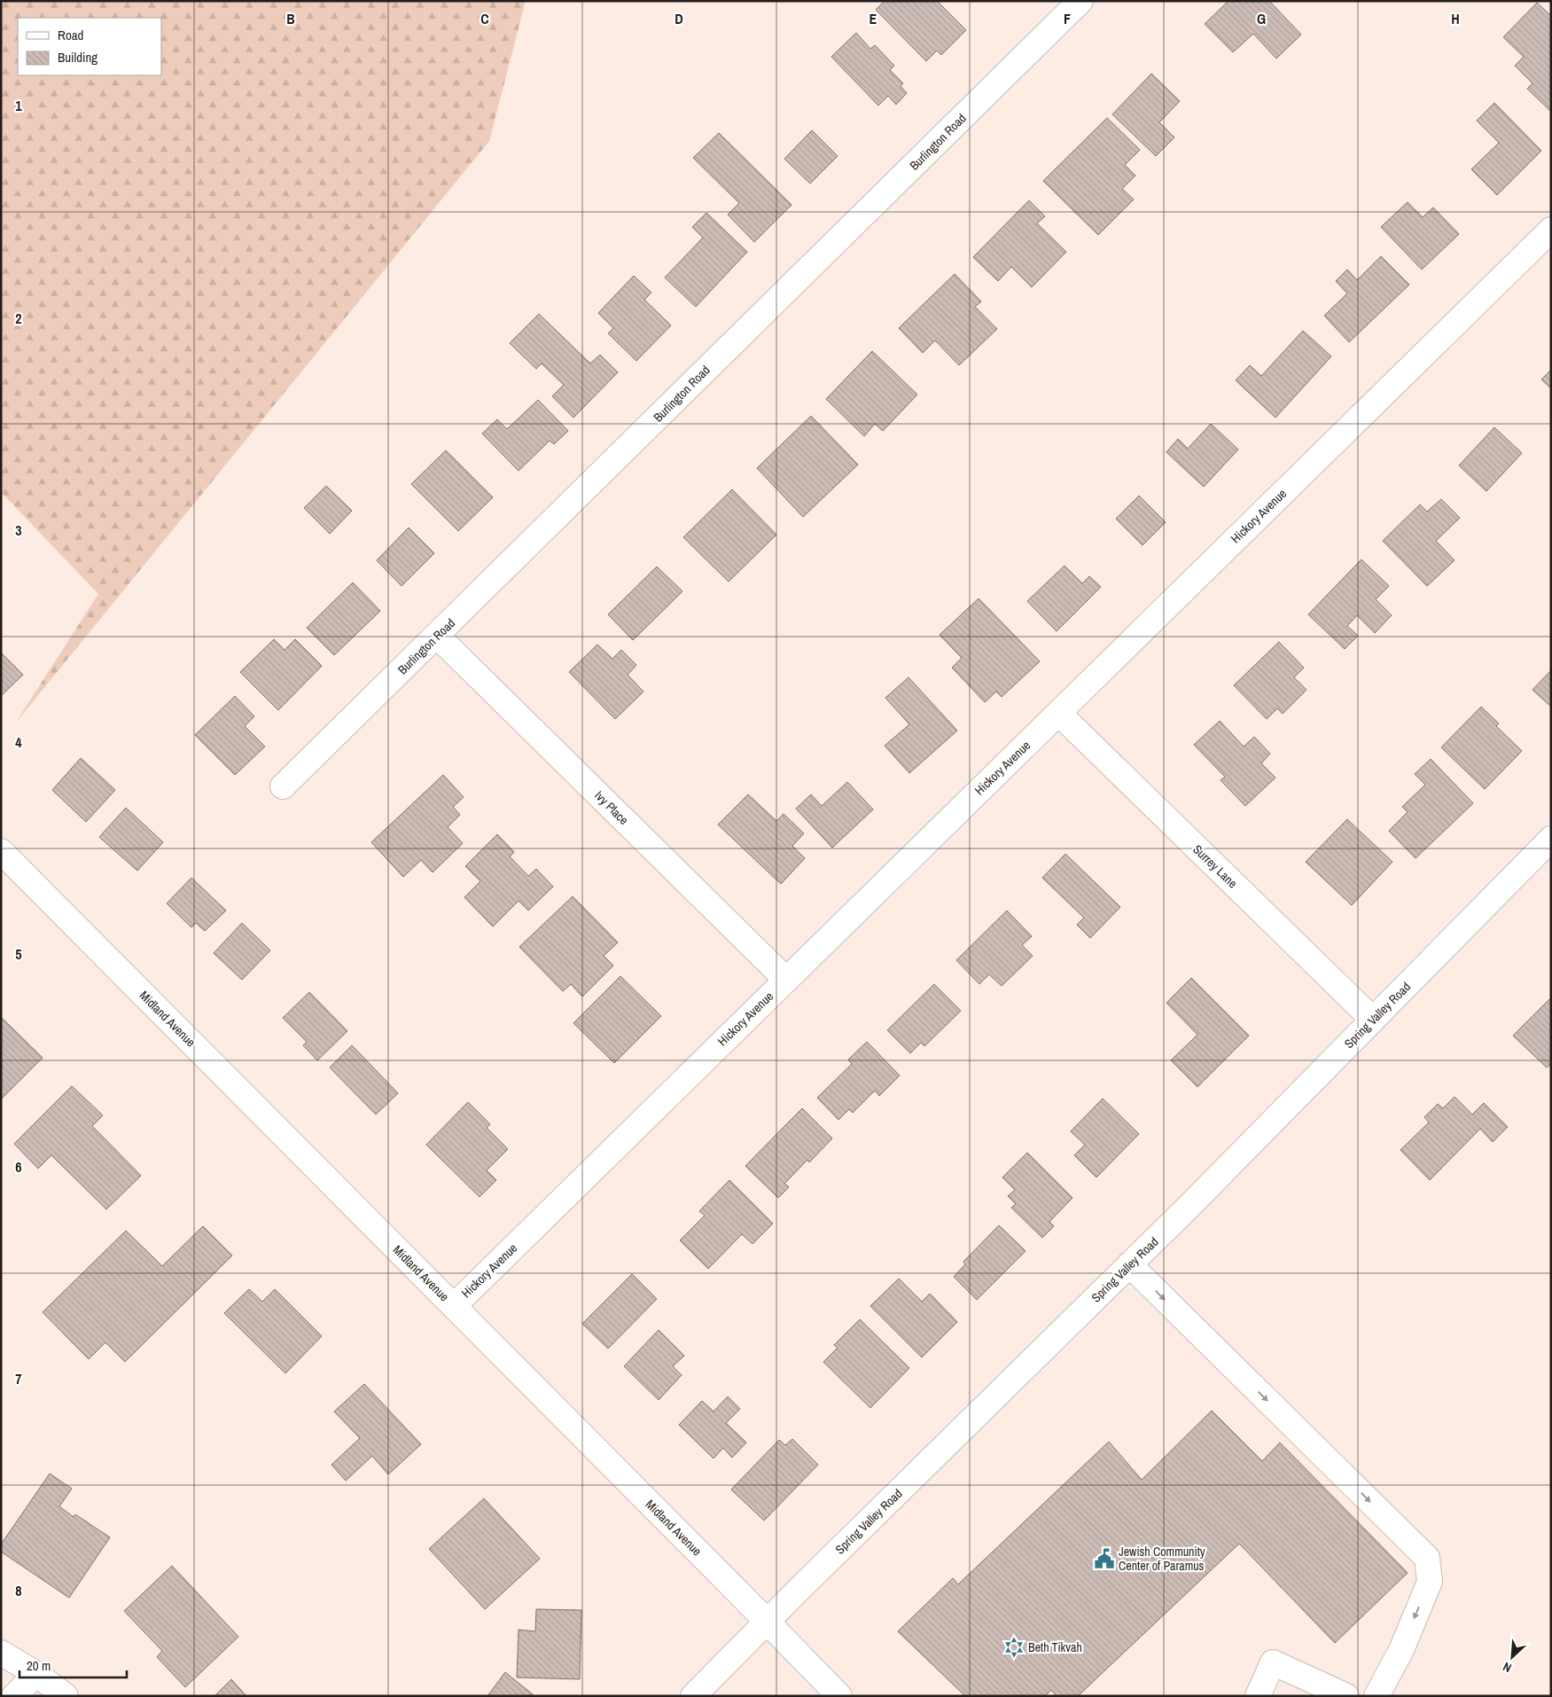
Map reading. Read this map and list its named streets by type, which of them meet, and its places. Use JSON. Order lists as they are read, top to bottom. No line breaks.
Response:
{"streets":{"street":["Burlington Road","Hickory Avenue","Ivy Place","Surrey Lane","Spring Valley Road","Midland Avenue"]},"crossings":[["Burlington Road","Ivy Place"],["Hickory Avenue","Ivy Place"],["Hickory Avenue","Surrey Lane"],["Hickory Avenue","Midland Avenue"],["Surrey Lane","Spring Valley Road"],["Spring Valley Road","Midland Avenue"]],"places":{"public building":["Jewish Community Center of Paramus"],"synagogue":["Beth Tikvah"]},"legend":["Road","Building"],"scale_bar":"20 m","north":"bottom left","grid":{"columns":["B","C","D","E","F","G","H"],"rows":["1","2","3","4","5","6","7","8"]}}
